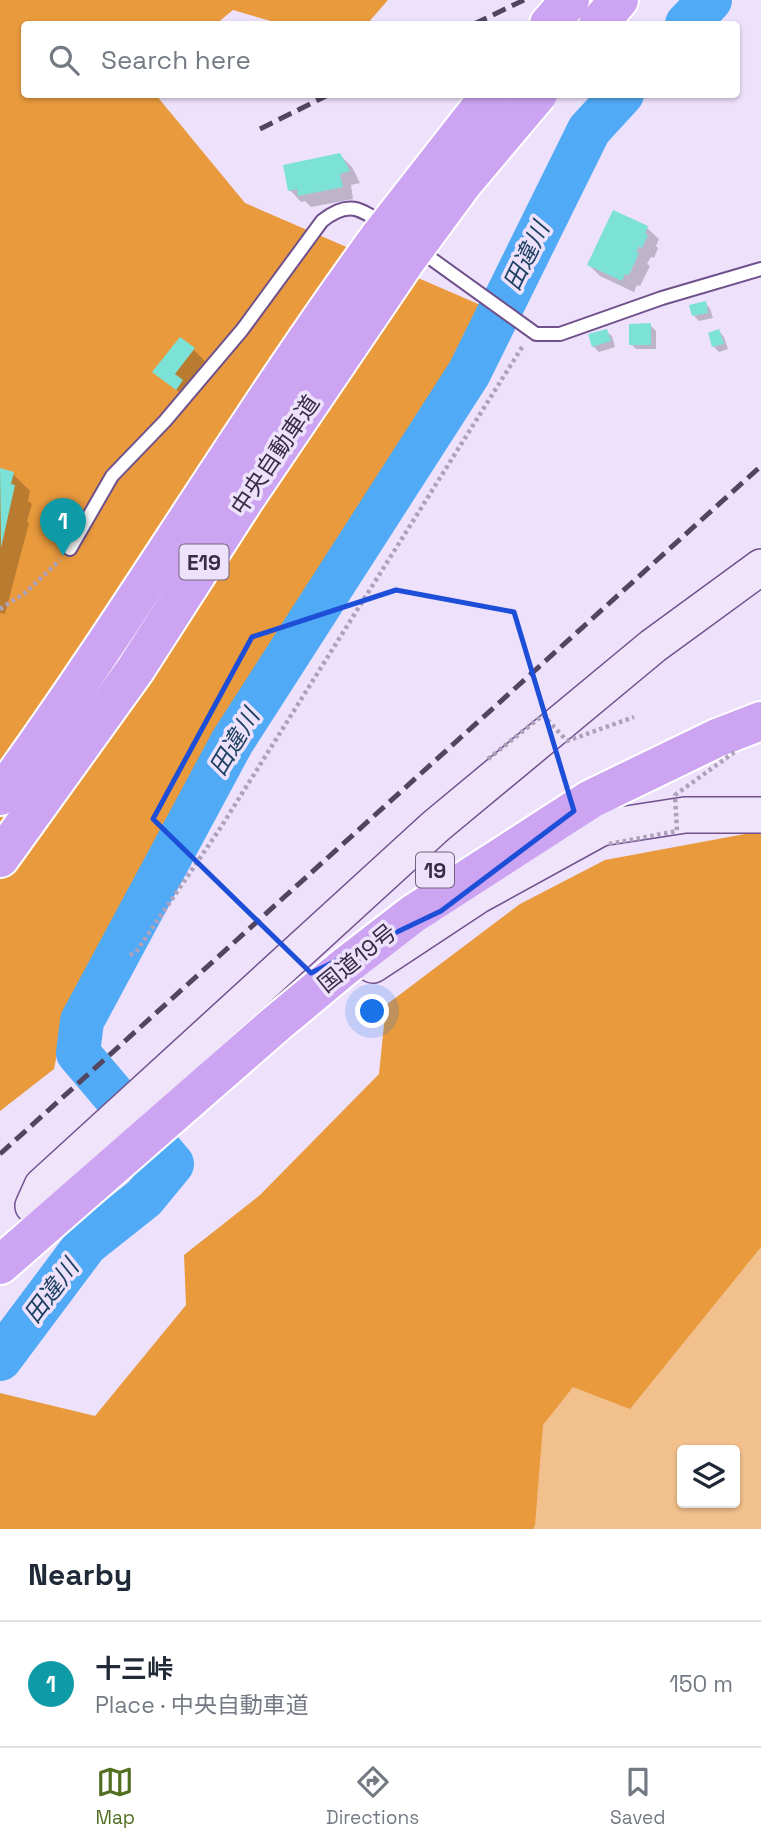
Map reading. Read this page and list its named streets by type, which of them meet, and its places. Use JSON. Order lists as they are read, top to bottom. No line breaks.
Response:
{"streets":{"highway":["中央自動車道","E19","19","国道19号"]},"water":["田違川"],"page":{"search":"Search here","pins":"1","heading":"Nearby","list":[{"mark":"1","name":"十三峠","note":"Place · 中央自動車道","value":"150 m"}],"nav":["Map","Directions","Saved"]}}
